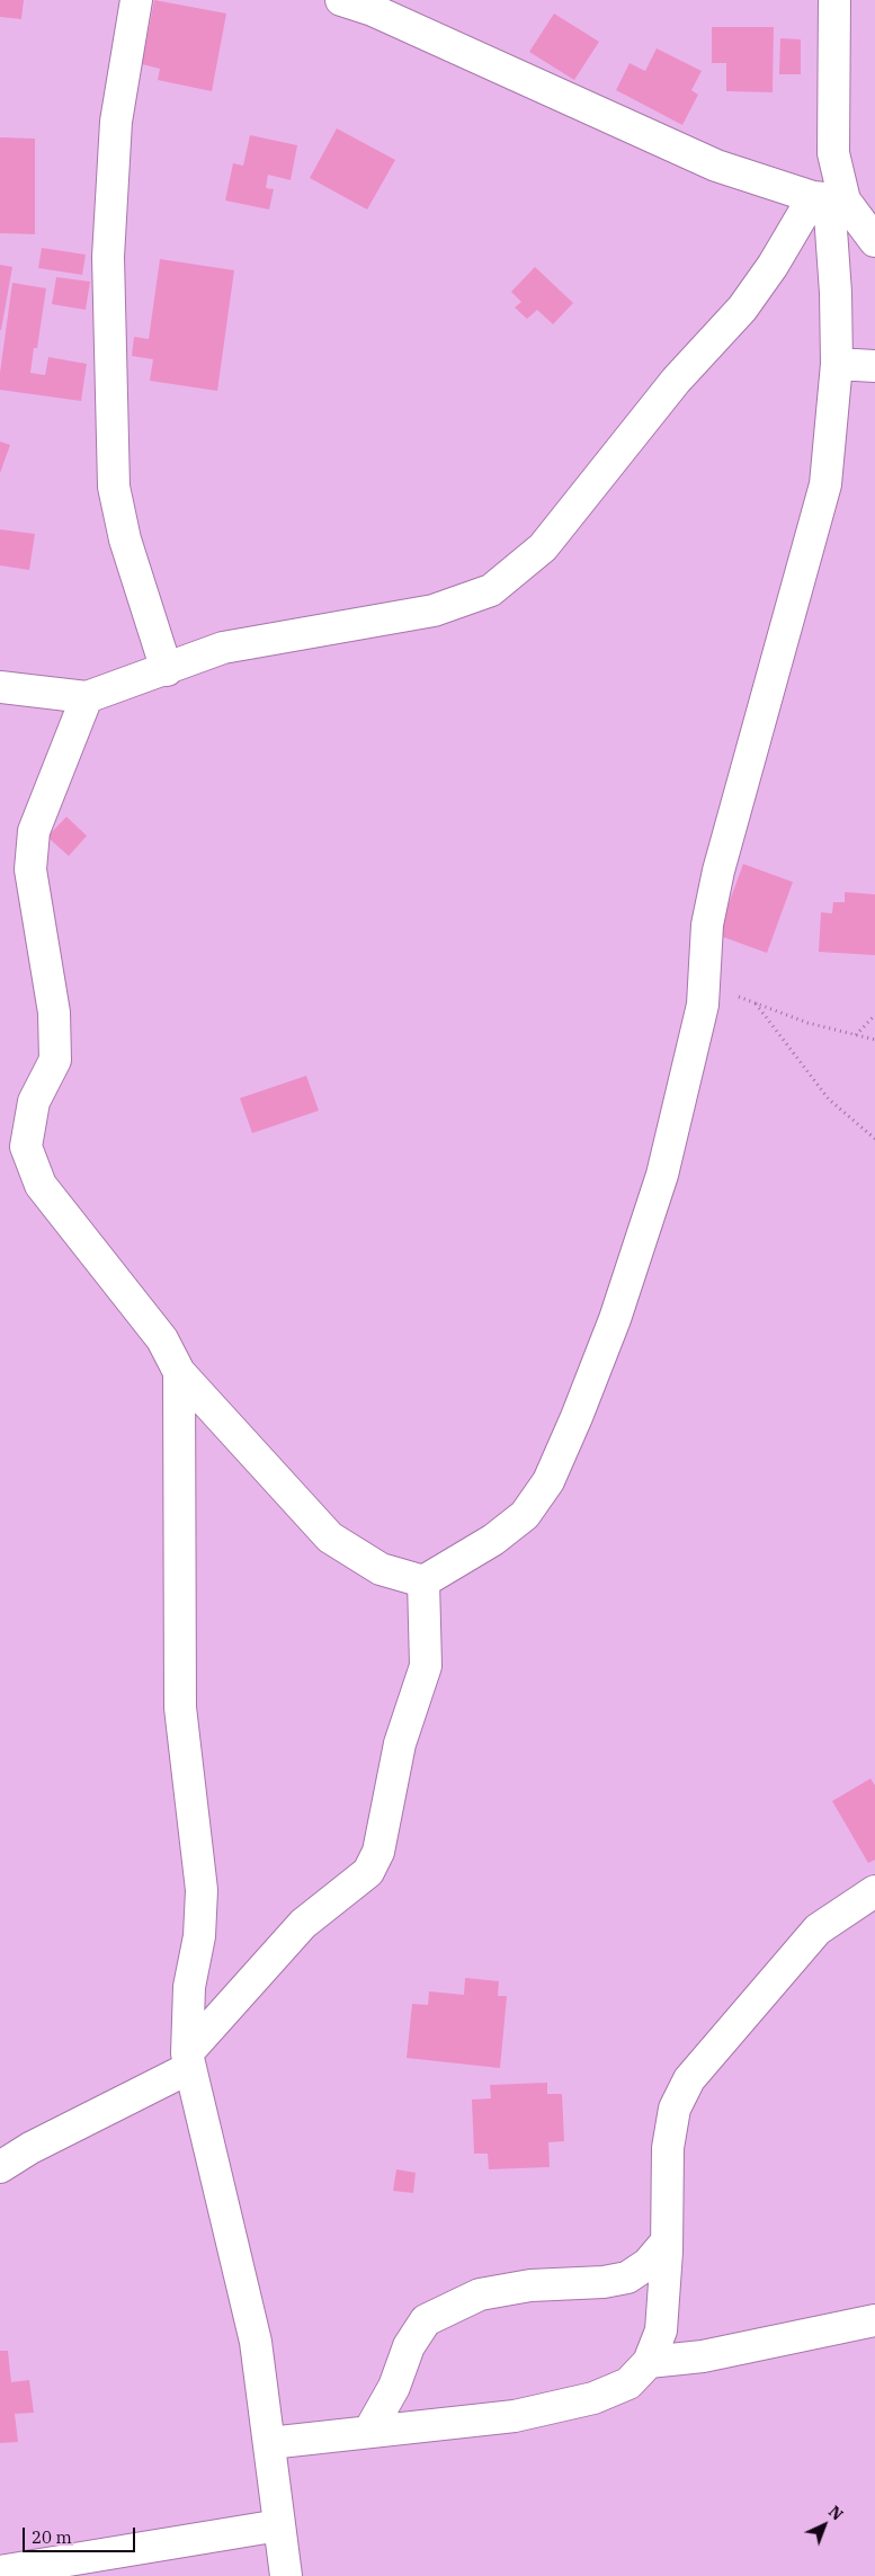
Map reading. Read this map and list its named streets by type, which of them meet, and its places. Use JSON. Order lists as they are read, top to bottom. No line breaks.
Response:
{"scale_bar":"20 m","north":"top right"}
